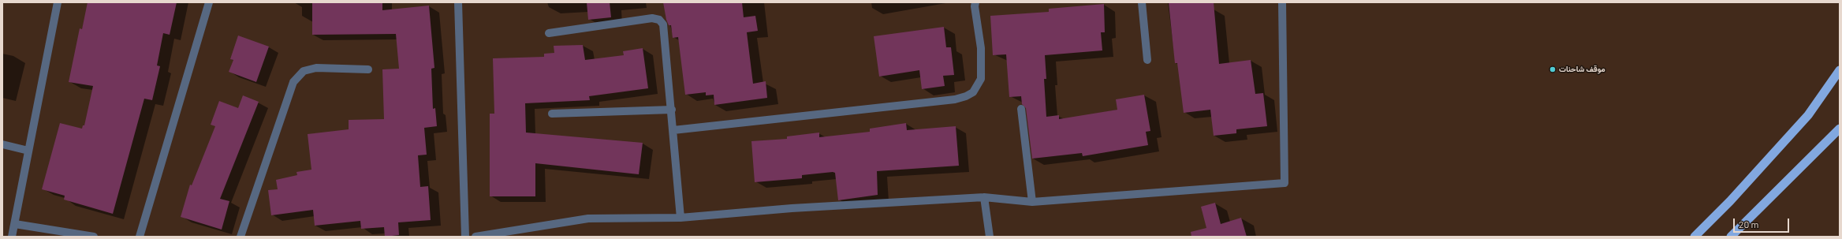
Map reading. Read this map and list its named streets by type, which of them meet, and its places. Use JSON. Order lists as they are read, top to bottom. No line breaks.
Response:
{"places":["موقف شاحنات"],"scale_bar":"20 m"}
